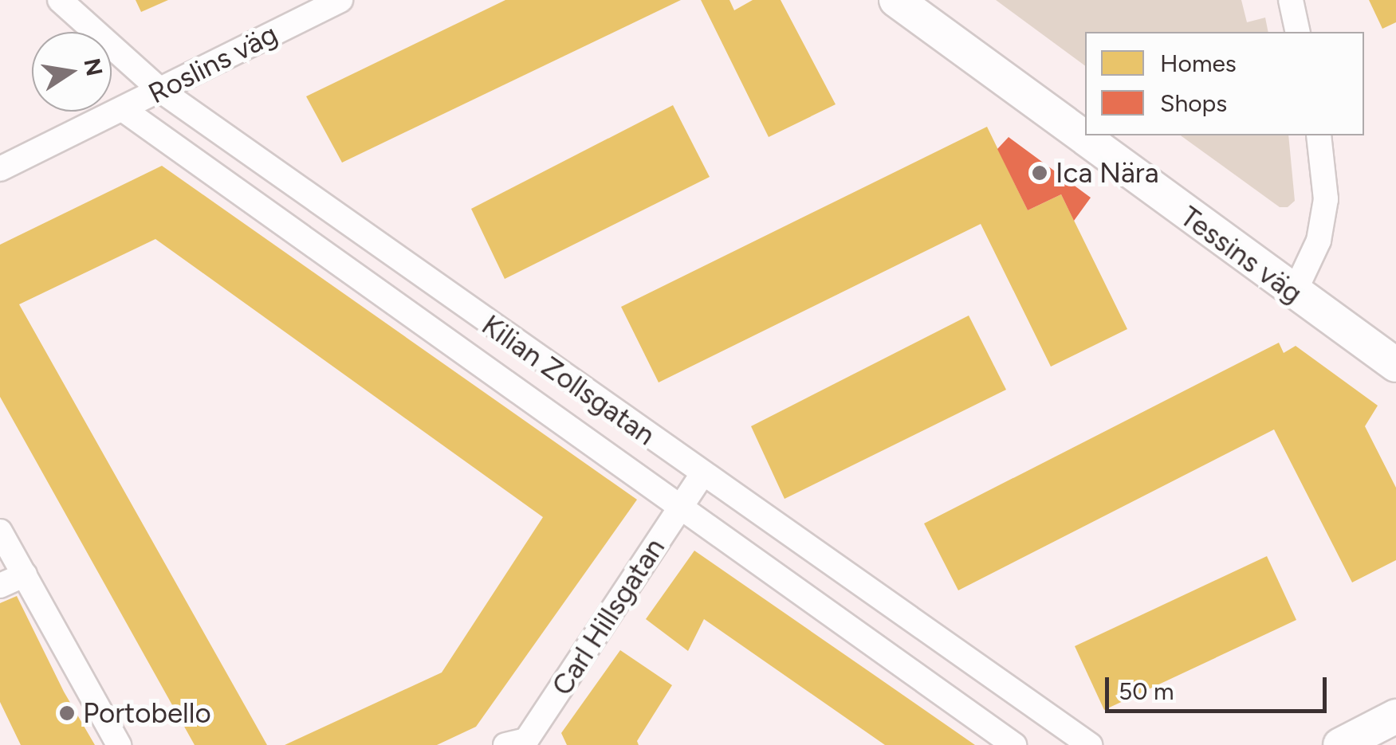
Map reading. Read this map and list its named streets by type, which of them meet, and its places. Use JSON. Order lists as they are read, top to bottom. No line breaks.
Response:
{"streets":{"street":["Roslins väg","Tessins väg","Kilian Zollsgatan","Carl Hillsgatan"]},"crossings":[["Roslins väg","Kilian Zollsgatan"],["Kilian Zollsgatan","Carl Hillsgatan"]],"places":["Ica Nära","Portobello"],"legend":["Homes","Shops"],"scale_bar":"50 m","north":"right"}
